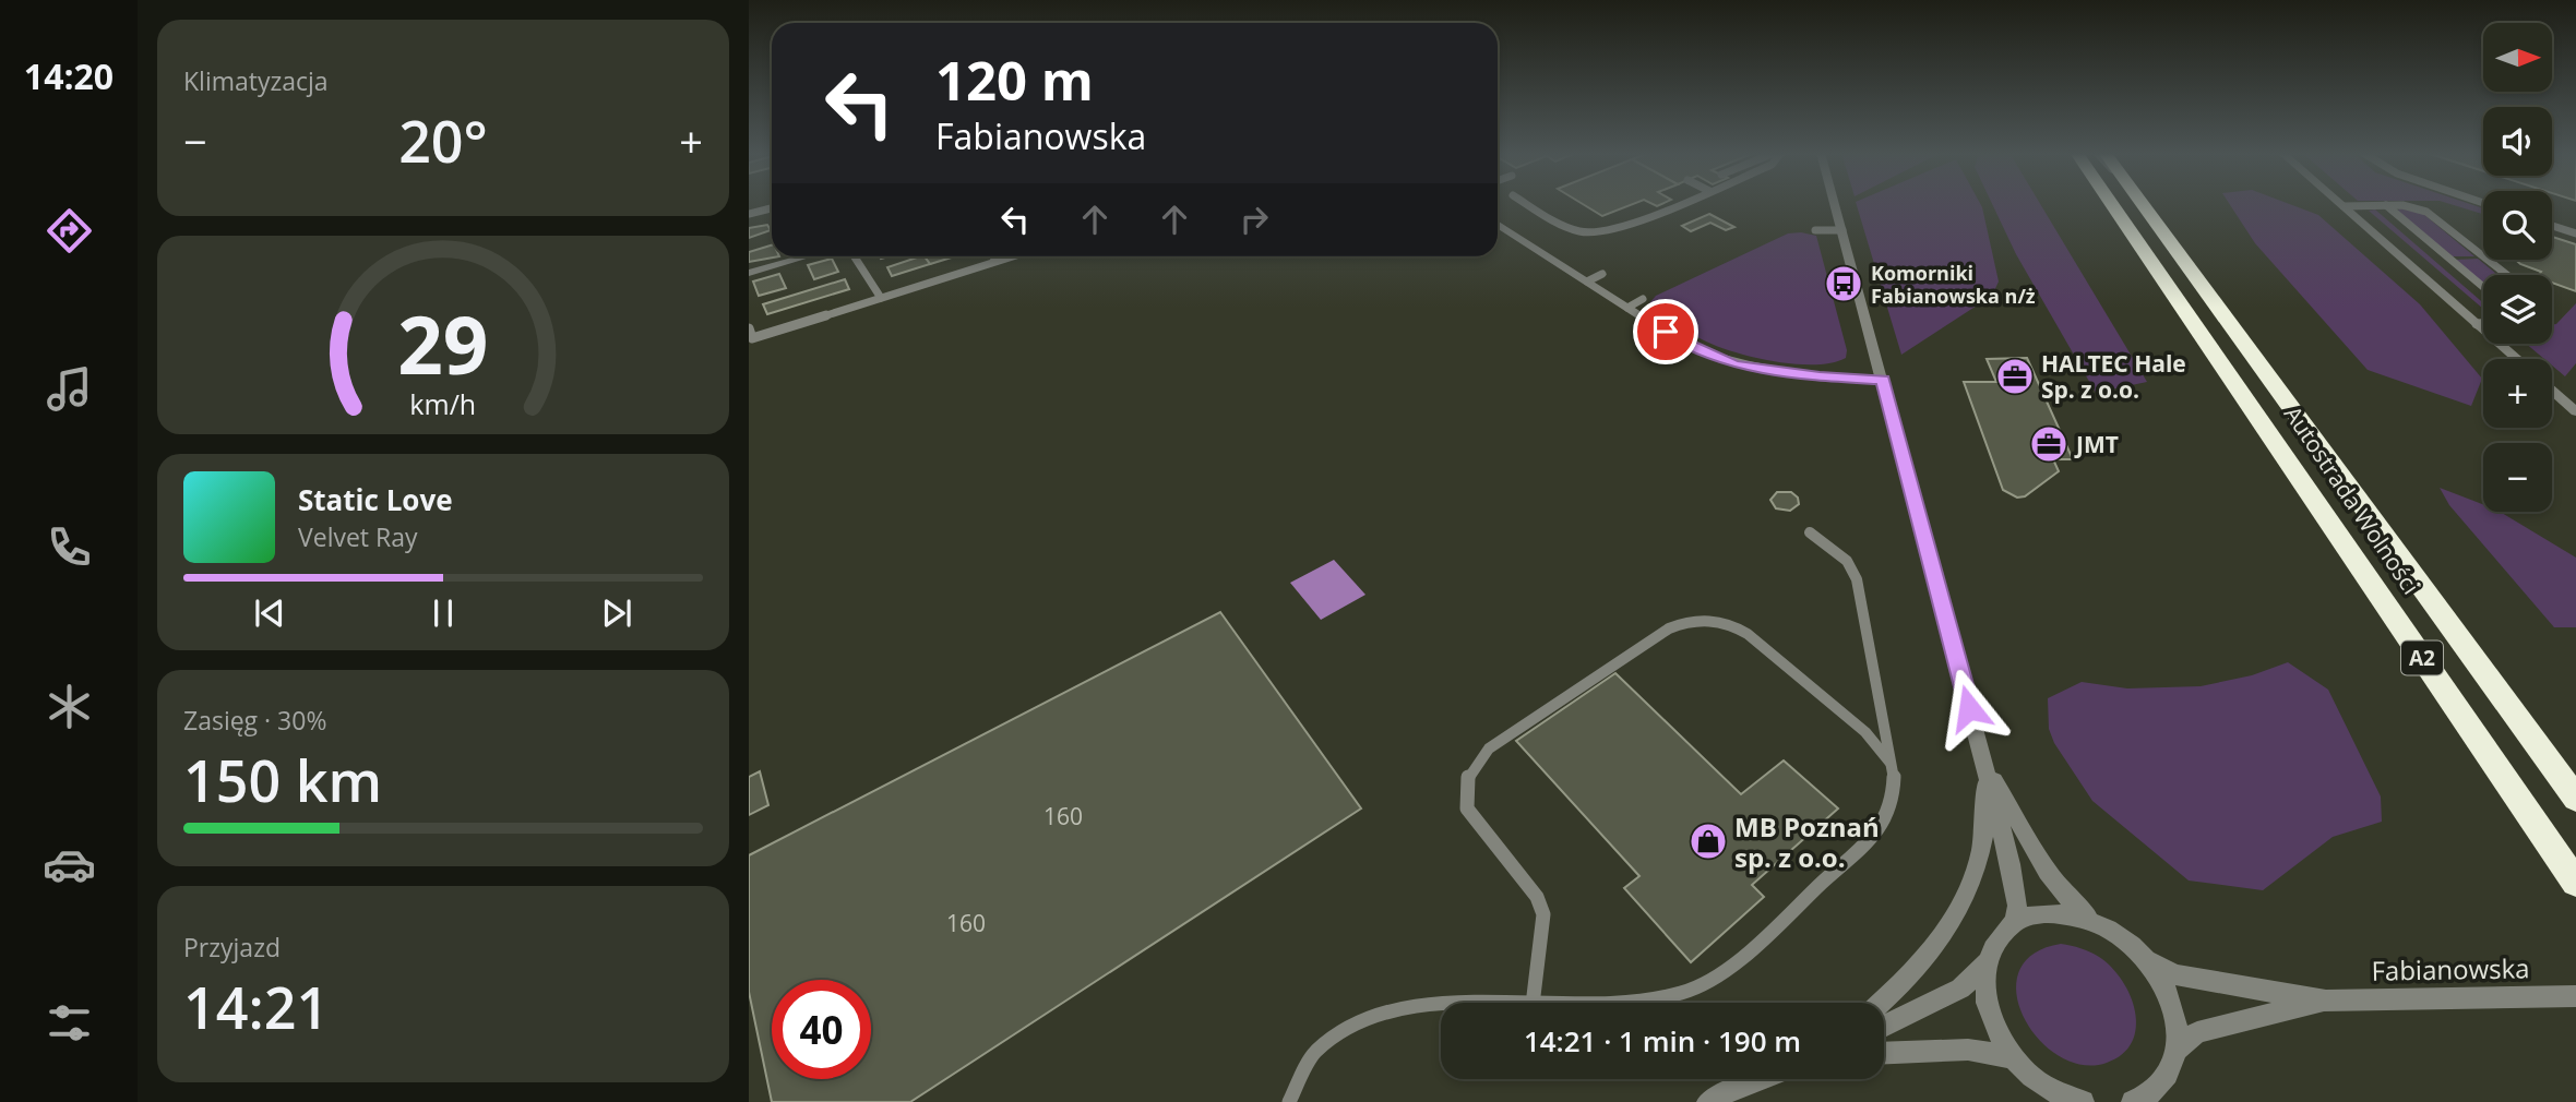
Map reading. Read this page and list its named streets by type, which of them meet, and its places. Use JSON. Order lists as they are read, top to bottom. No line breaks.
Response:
{"streets":{"highway":["Autostrada Wolności","A2"],"street":["Fabianowska"]},"places":{"bus stop":["Komorniki Fabianowska n/ż"],"office":["HALTEC Hale Sp. z o.o.","JMT"],"shop":["MB Poznań sp. z o.o."]},"house_numbers":["160","160"],"north":"right","page":{"tabs":"14:20","tile":["Klimatyzacja",["Zasięg · 30%","150 km"],["Przyjazd","14:21"]],"map_buttons":["+","−"],"turn":["120 m","Fabianowska"],"heat":["−","20°","+"],"song":["Static Love","Velvet Ray"],"limit":"40","trip":"14:21 · 1 min · 190 m","gauge":["29","km/h"]}}
